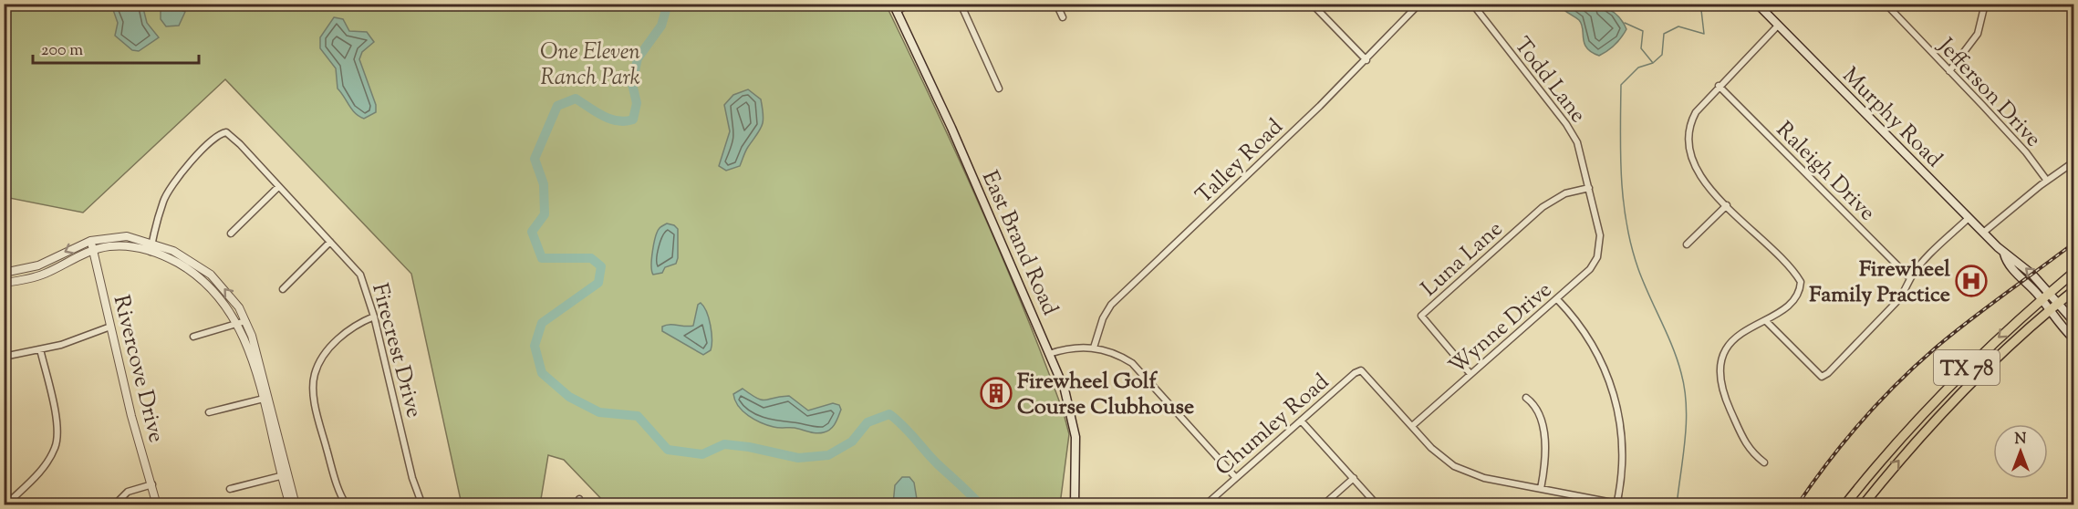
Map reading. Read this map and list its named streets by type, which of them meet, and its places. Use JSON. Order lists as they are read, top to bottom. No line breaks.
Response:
{"streets":{"main road":["Murphy Road","East Brand Road","TX 78"],"street":["Todd Lane","Jefferson Drive","Talley Road","Raleigh Drive","Luna Lane","Wynne Drive","Firecrest Drive","Rivercove Drive","Chumley Road"]},"crossings":[["Todd Lane","Luna Lane"],["Todd Lane","Wynne Drive"],["Murphy Road","TX 78"],["Luna Lane","Wynne Drive"],["Wynne Drive","Chumley Road"]],"parks":["One Eleven Ranch Park"],"places":{"hospital":["Firewheel Family Practice"],"building":["Firewheel Golf Course Clubhouse"]},"scale_bar":"200 m","north":"top"}
